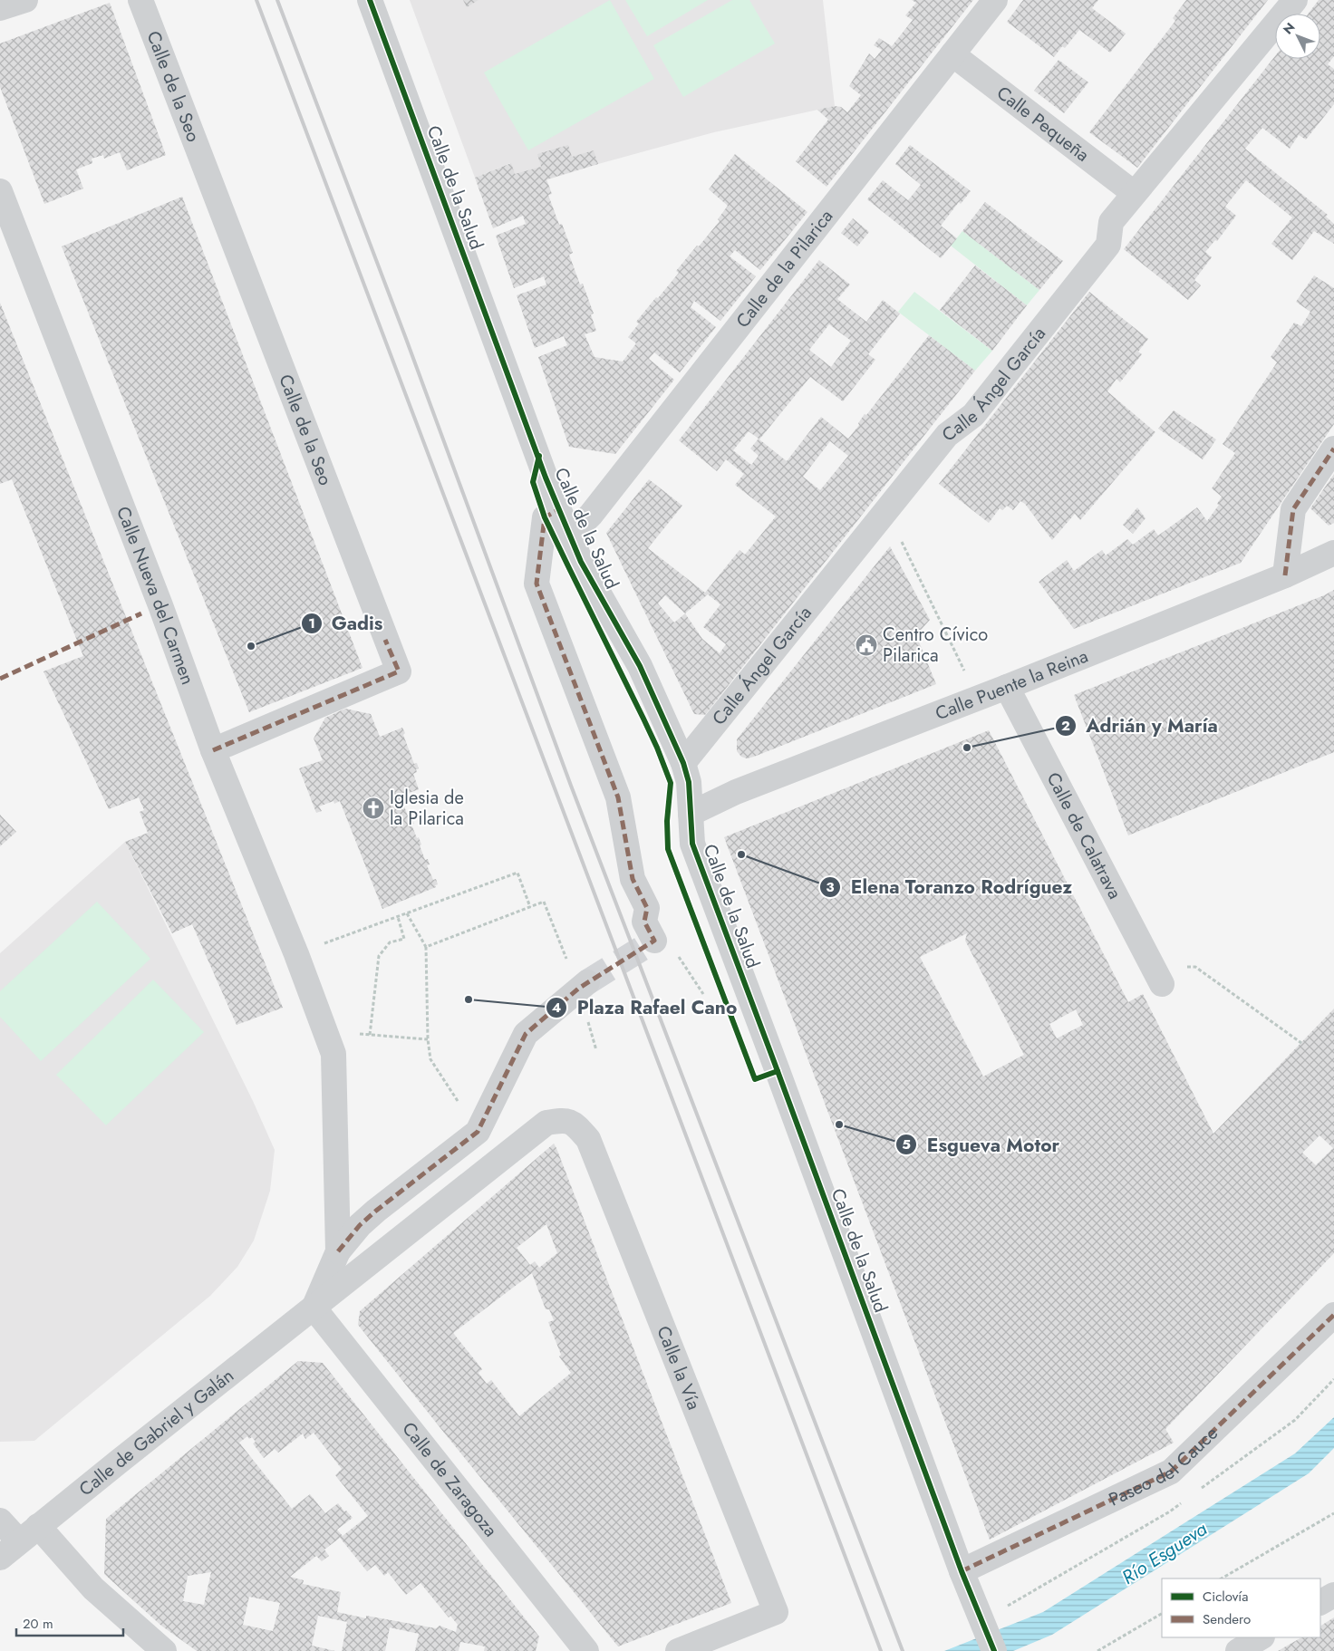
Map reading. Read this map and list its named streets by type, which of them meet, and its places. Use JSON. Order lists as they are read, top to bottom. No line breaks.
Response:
{"streets":{"street":["Calle de la Seo","Calle Pequeña","Calle de la Salud","Calle de la Pilarica","Calle Ángel García","Calle Nueva del Carmen","Calle Puente la Reina","Calle de Calatrava","Calle la Vía","Calle de Gabriel y Galán","Paseo del Cauce","Calle de Zaragoza"]},"crossings":[["Calle de la Seo","Calle Nueva del Carmen"],["Calle Pequeña","Calle de la Pilarica"],["Calle Pequeña","Calle Ángel García"],["Calle de la Salud","Calle de la Pilarica"],["Calle de la Salud","Calle Ángel García"],["Calle de la Salud","Calle Puente la Reina"],["Calle de la Salud","Paseo del Cauce"],["Calle Puente la Reina","Calle de Calatrava"],["Calle la Vía","Calle de Gabriel y Galán"],["Calle de Gabriel y Galán","Calle de Zaragoza"]],"water":["Río Esgueva"],"places":{"public building":["Centro Cívico Pilarica"],"other":["Gadis","Adrián y María","Elena Toranzo Rodríguez","Plaza Rafael Cano","Esgueva Motor"],"church":["Iglesia de la Pilarica"]},"legend":["Ciclovía","Sendero"],"scale_bar":"20 m","north":"top left"}
